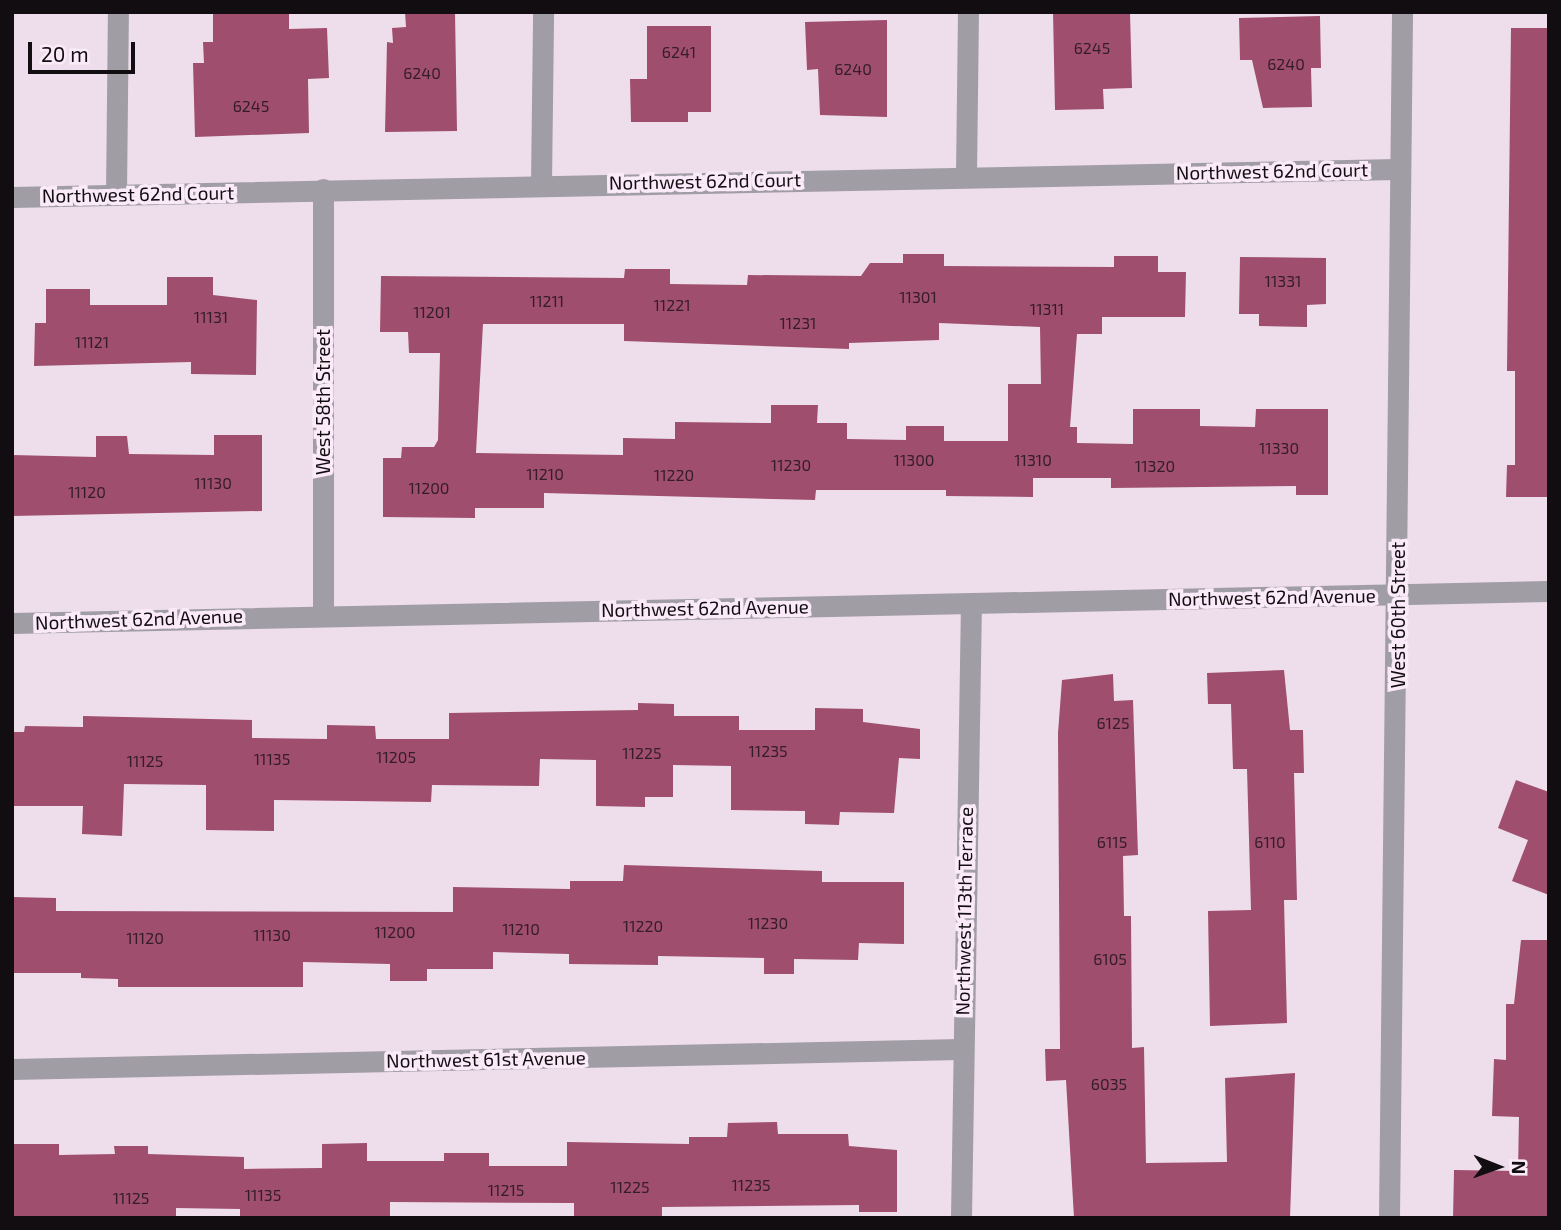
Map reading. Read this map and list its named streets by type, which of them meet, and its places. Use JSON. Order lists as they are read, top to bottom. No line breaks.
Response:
{"streets":{"street":["Northwest 62nd Court","West 58th Street","Northwest 62nd Avenue","West 60th Street","Northwest 113th Terrace","Northwest 61st Avenue"]},"crossings":[["Northwest 62nd Court","West 58th Street"],["Northwest 62nd Court","West 60th Street"],["West 58th Street","Northwest 62nd Avenue"],["Northwest 62nd Avenue","West 60th Street"],["Northwest 62nd Avenue","Northwest 113th Terrace"],["Northwest 113th Terrace","Northwest 61st Avenue"]],"house_numbers":["6245","6241","6240","6240","6240","6245","11331","11301","11211","11221","11311","11201","11131","11231","11121","11330","11300","11310","11230","11320","11210","11220","11130","11200","11120","6125","11235","11225","11205","11135","11125","6115","6110","11230","11220","11210","11200","11130","11120","6105","6035","11235","11225","11215","11135","11125"],"scale_bar":"20 m","north":"right"}
